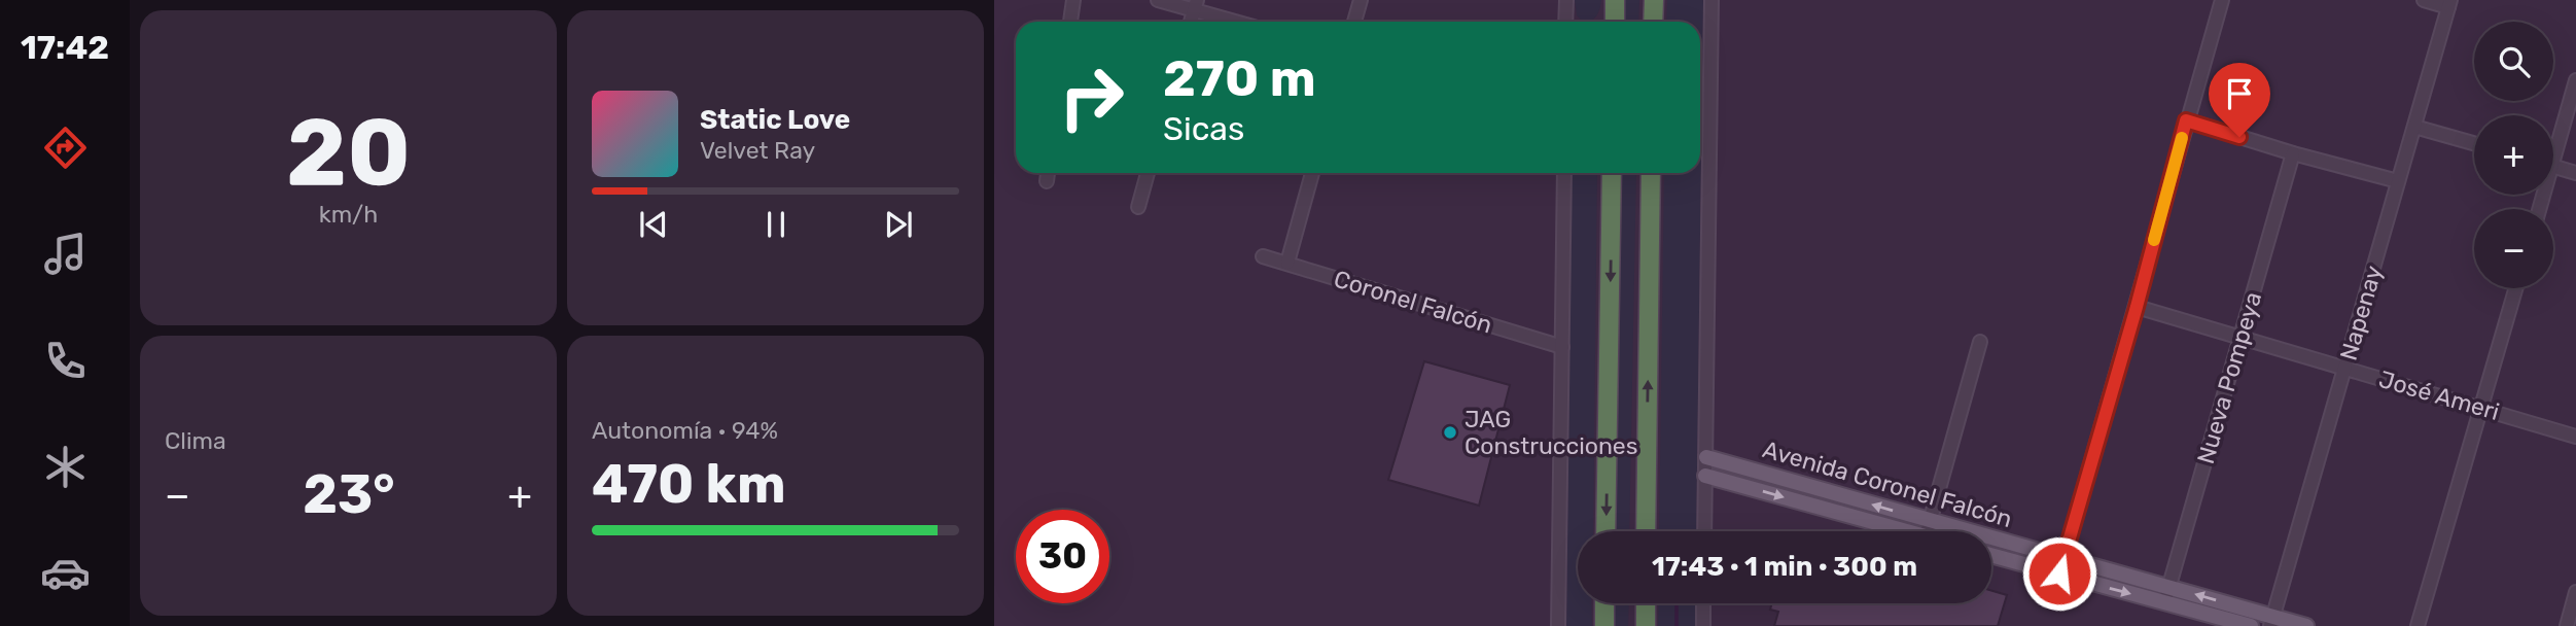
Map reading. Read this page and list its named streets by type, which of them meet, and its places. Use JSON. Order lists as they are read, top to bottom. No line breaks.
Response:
{"streets":{"main road":["Avenida Coronel Falcón"],"street":["Coronel Falcón","Napenay","Nueva Pompeya","José Ameri"]},"crossings":[["Napenay","José Ameri"],["Napenay","Avenida Coronel Falcón"],["Nueva Pompeya","José Ameri"],["Nueva Pompeya","Avenida Coronel Falcón"]],"places":["JAG Construcciones"],"page":{"tabs":"17:42","tile":[["20","km/h"],"Clima",["Autonomía · 94%","470 km"]],"map_buttons":["+","−"],"turn":["270 m","Sicas"],"song":["Static Love","Velvet Ray"],"heat":["−","23°","+"],"limit":"30","trip":"17:43 · 1 min · 300 m"}}
